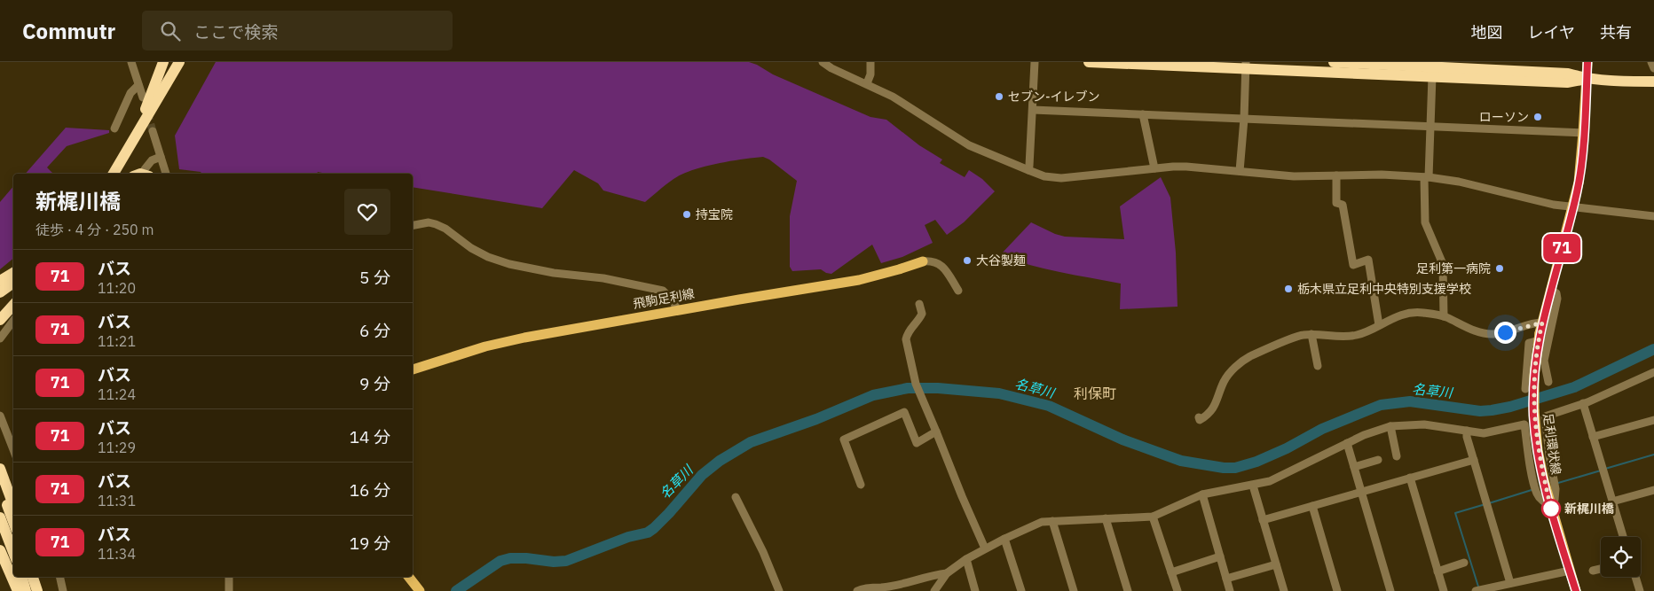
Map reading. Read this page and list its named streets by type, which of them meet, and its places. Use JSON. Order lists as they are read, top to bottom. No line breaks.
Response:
{"streets":{"main road":["飛駒足利線","足利環状線"]},"districts":["利保町"],"water":["名草川"],"places":["セブン-イレブン","ローソン","持宝院","大谷製麺","足利第一病院","栃木県立足利中央特別支援学校","新梶川橋"],"lines":["bus line 71"],"page":{"header":"Commutr","search":"ここで検索","nav":["地図","レイヤ","共有"],"on_map":"71","heading":["新梶川橋","徒歩 · 4 分 · 250 m"],"list":[{"mark":"71","name":"バス","note":"11:20","value":"5 分"},{"mark":"71","name":"バス","note":"11:21","value":"6 分"},{"mark":"71","name":"バス","note":"11:24","value":"9 分"},{"mark":"71","name":"バス","note":"11:29","value":"14 分"},{"mark":"71","name":"バス","note":"11:31","value":"16 分"},{"mark":"71","name":"バス","note":"11:34","value":"19 分"}]}}
